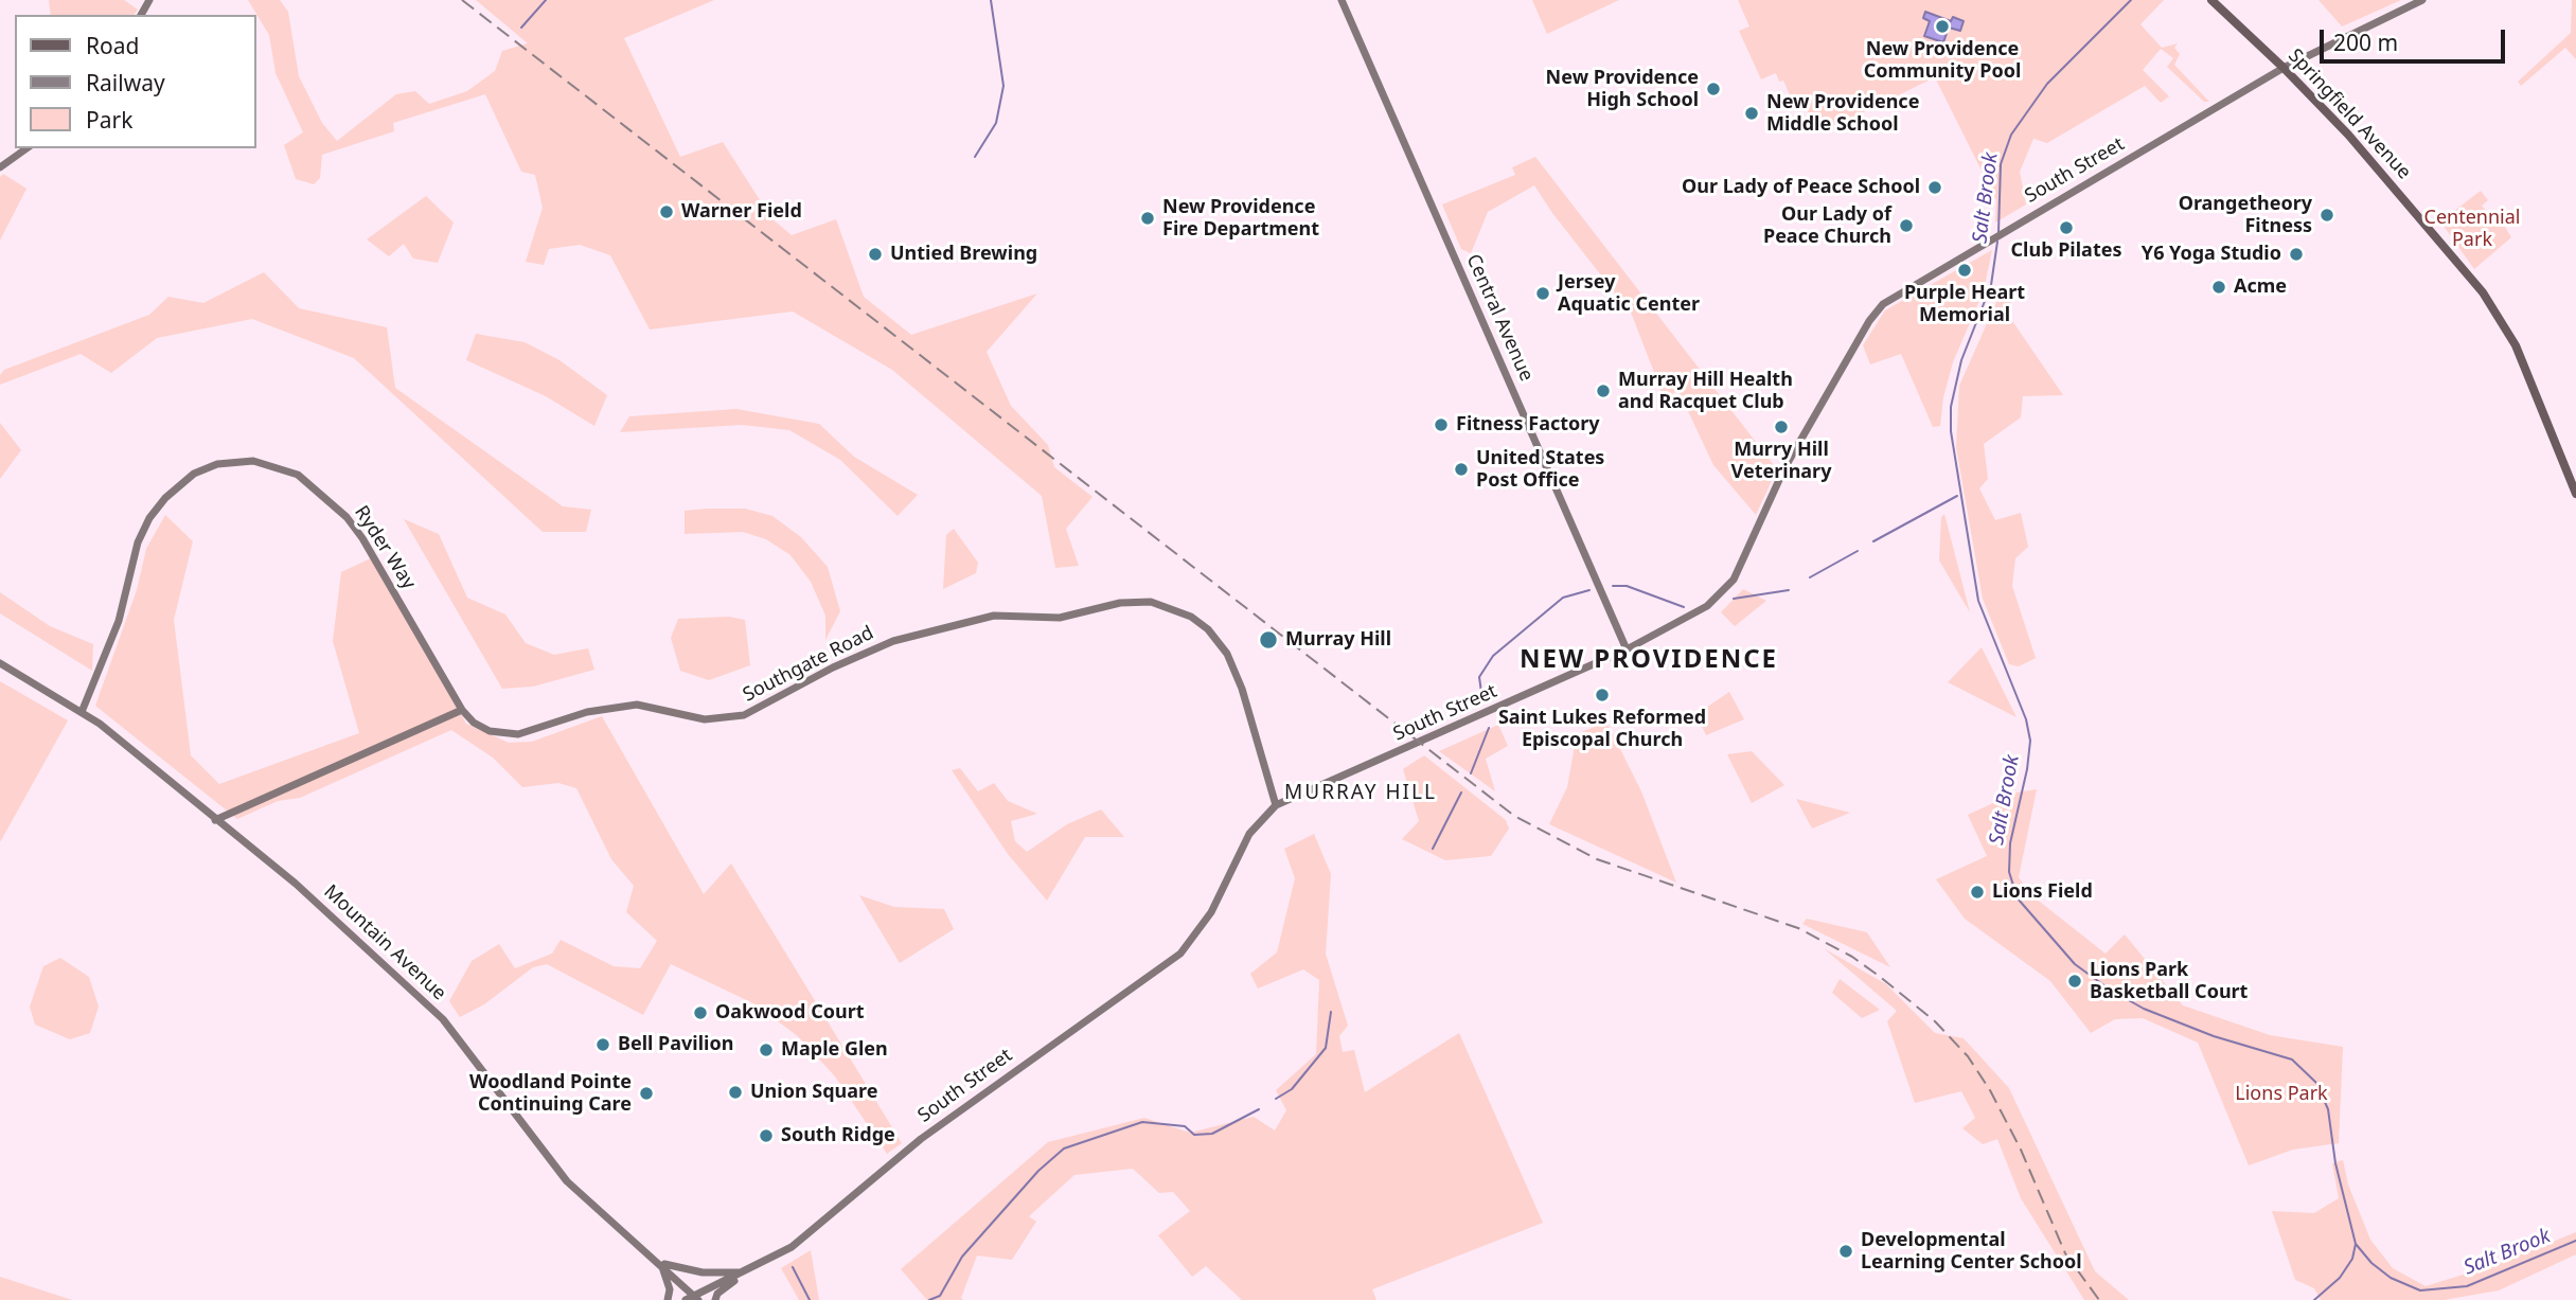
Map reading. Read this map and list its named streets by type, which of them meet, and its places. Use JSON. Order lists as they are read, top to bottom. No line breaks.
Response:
{"streets":{"main road":["Springfield Avenue"],"street":["South Street","Central Avenue","Ryder Way","Southgate Road","Mountain Avenue"]},"crossings":[["Springfield Avenue","South Street"],["South Street","Central Avenue"],["South Street","Southgate Road"],["South Street","Mountain Avenue"],["Ryder Way","Southgate Road"],["Ryder Way","Mountain Avenue"]],"districts":["NEW PROVIDENCE","MURRAY HILL"],"water":["Salt Brook"],"parks":["Centennial Park","Lions Park"],"places":["New Providence Community Pool","New Providence High School","New Providence Middle School","Our Lady of Peace School","Warner Field","Orangetheory Fitness","New Providence Fire Department","Our Lady of Peace Church","Club Pilates","Untied Brewing","Y6 Yoga Studio","Purple Heart Memorial","Acme","Jersey Aquatic Center","Murray Hill Health and Racquet Club","Fitness Factory","Murry Hill Veterinary","United States Post Office","Murray Hill","Saint Lukes Reformed Episcopal Church","Lions Field","Lions Park Basketball Court","Oakwood Court","Bell Pavilion","Maple Glen","Union Square","Woodland Pointe Continuing Care","South Ridge","Developmental Learning Center School"],"legend":["Road","Railway","Park"],"scale_bar":"200 m"}
